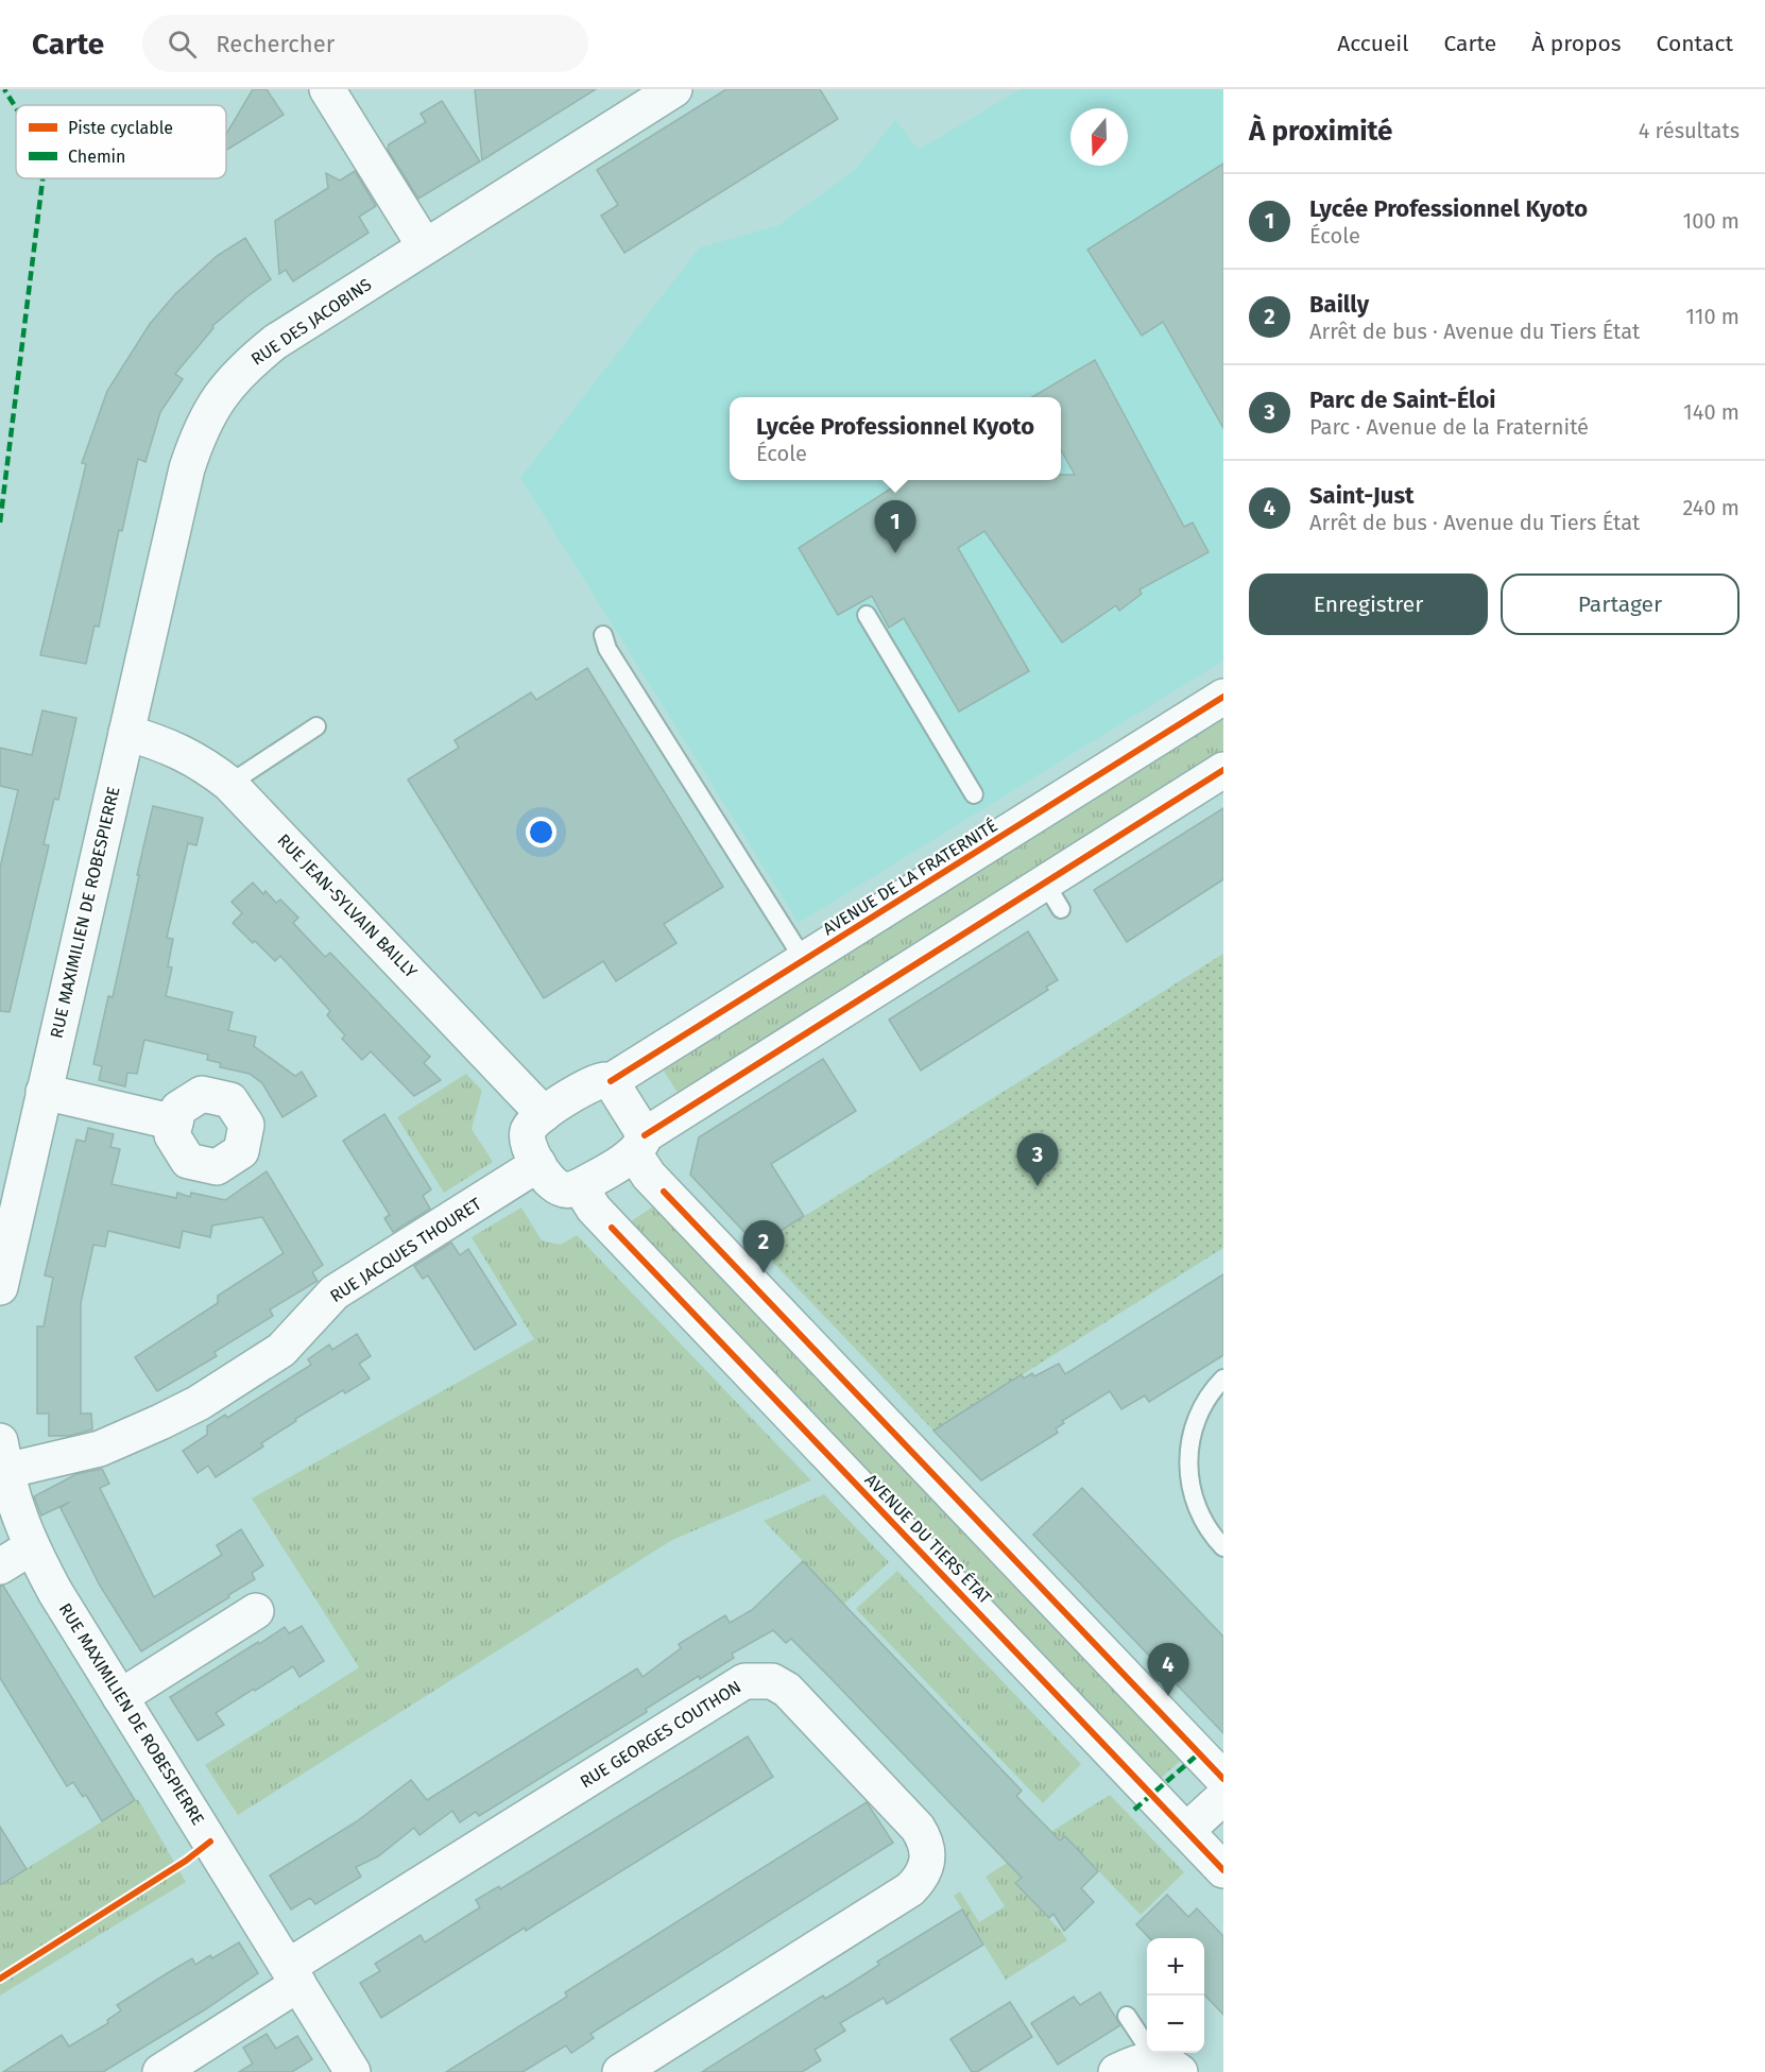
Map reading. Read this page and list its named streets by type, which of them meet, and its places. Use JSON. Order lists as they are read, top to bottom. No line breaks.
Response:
{"streets":{"street":["RUE DES JACOBINS","AVENUE DE LA FRATERNITÉ","RUE JEAN-SYLVAIN BAILLY","RUE MAXIMILIEN DE ROBESPIERRE","RUE JACQUES THOURET","AVENUE DU TIERS ÉTAT","RUE GEORGES COUTHON"]},"crossings":[["RUE DES JACOBINS","RUE JEAN-SYLVAIN BAILLY"],["RUE DES JACOBINS","RUE MAXIMILIEN DE ROBESPIERRE"],["AVENUE DE LA FRATERNITÉ","RUE JEAN-SYLVAIN BAILLY"],["AVENUE DE LA FRATERNITÉ","RUE JACQUES THOURET"],["AVENUE DE LA FRATERNITÉ","AVENUE DU TIERS ÉTAT"],["RUE JEAN-SYLVAIN BAILLY","RUE MAXIMILIEN DE ROBESPIERRE"],["RUE JEAN-SYLVAIN BAILLY","RUE JACQUES THOURET"],["RUE JEAN-SYLVAIN BAILLY","AVENUE DU TIERS ÉTAT"],["RUE MAXIMILIEN DE ROBESPIERRE","RUE JACQUES THOURET"],["RUE MAXIMILIEN DE ROBESPIERRE","RUE GEORGES COUTHON"],["RUE JACQUES THOURET","AVENUE DU TIERS ÉTAT"]],"legend":["Piste cyclable","Chemin"],"north":"bottom","page":{"header":"Carte","search":"Rechercher","nav":["Accueil","Carte","À propos","Contact"],"heading":["À proximité","4 résultats"],"list":[{"mark":"1","name":"Lycée Professionnel Kyoto","note":"École","value":"100 m"},{"mark":"2","name":"Bailly","note":"Arrêt de bus · Avenue du Tiers État","value":"110 m"},{"mark":"3","name":"Parc de Saint-Éloi","note":"Parc · Avenue de la Fraternité","value":"140 m"},{"mark":"4","name":"Saint-Just","note":"Arrêt de bus · Avenue du Tiers État","value":"240 m"}],"popup":["Lycée Professionnel Kyoto","École"],"pins":["1","3","2","4"],"buttons":["Enregistrer","Partager"],"map_buttons":["+","−"]}}
